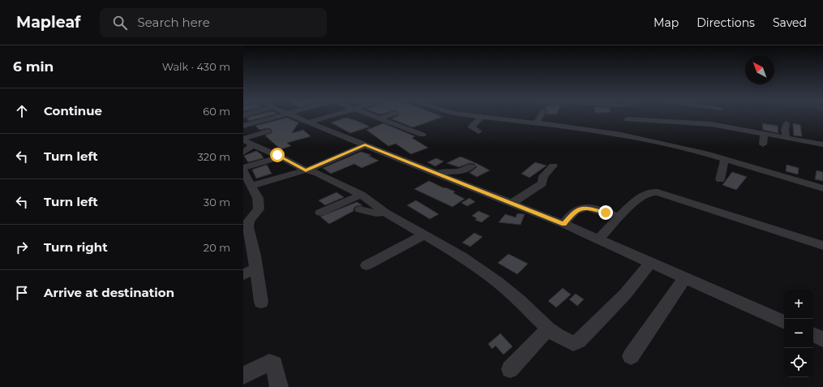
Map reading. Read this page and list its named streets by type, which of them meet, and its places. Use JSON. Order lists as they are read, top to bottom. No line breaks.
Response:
{"north":"top left","page":{"header":"Mapleaf","search":"Search here","nav":["Map","Directions","Saved"],"heading":["6 min","Walk · 430 m"],"list":[["Continue","60 m"],["Turn left","320 m"],["Turn left","30 m"],["Turn right","20 m"],"Arrive at destination"],"map_buttons":["+","−"]}}
